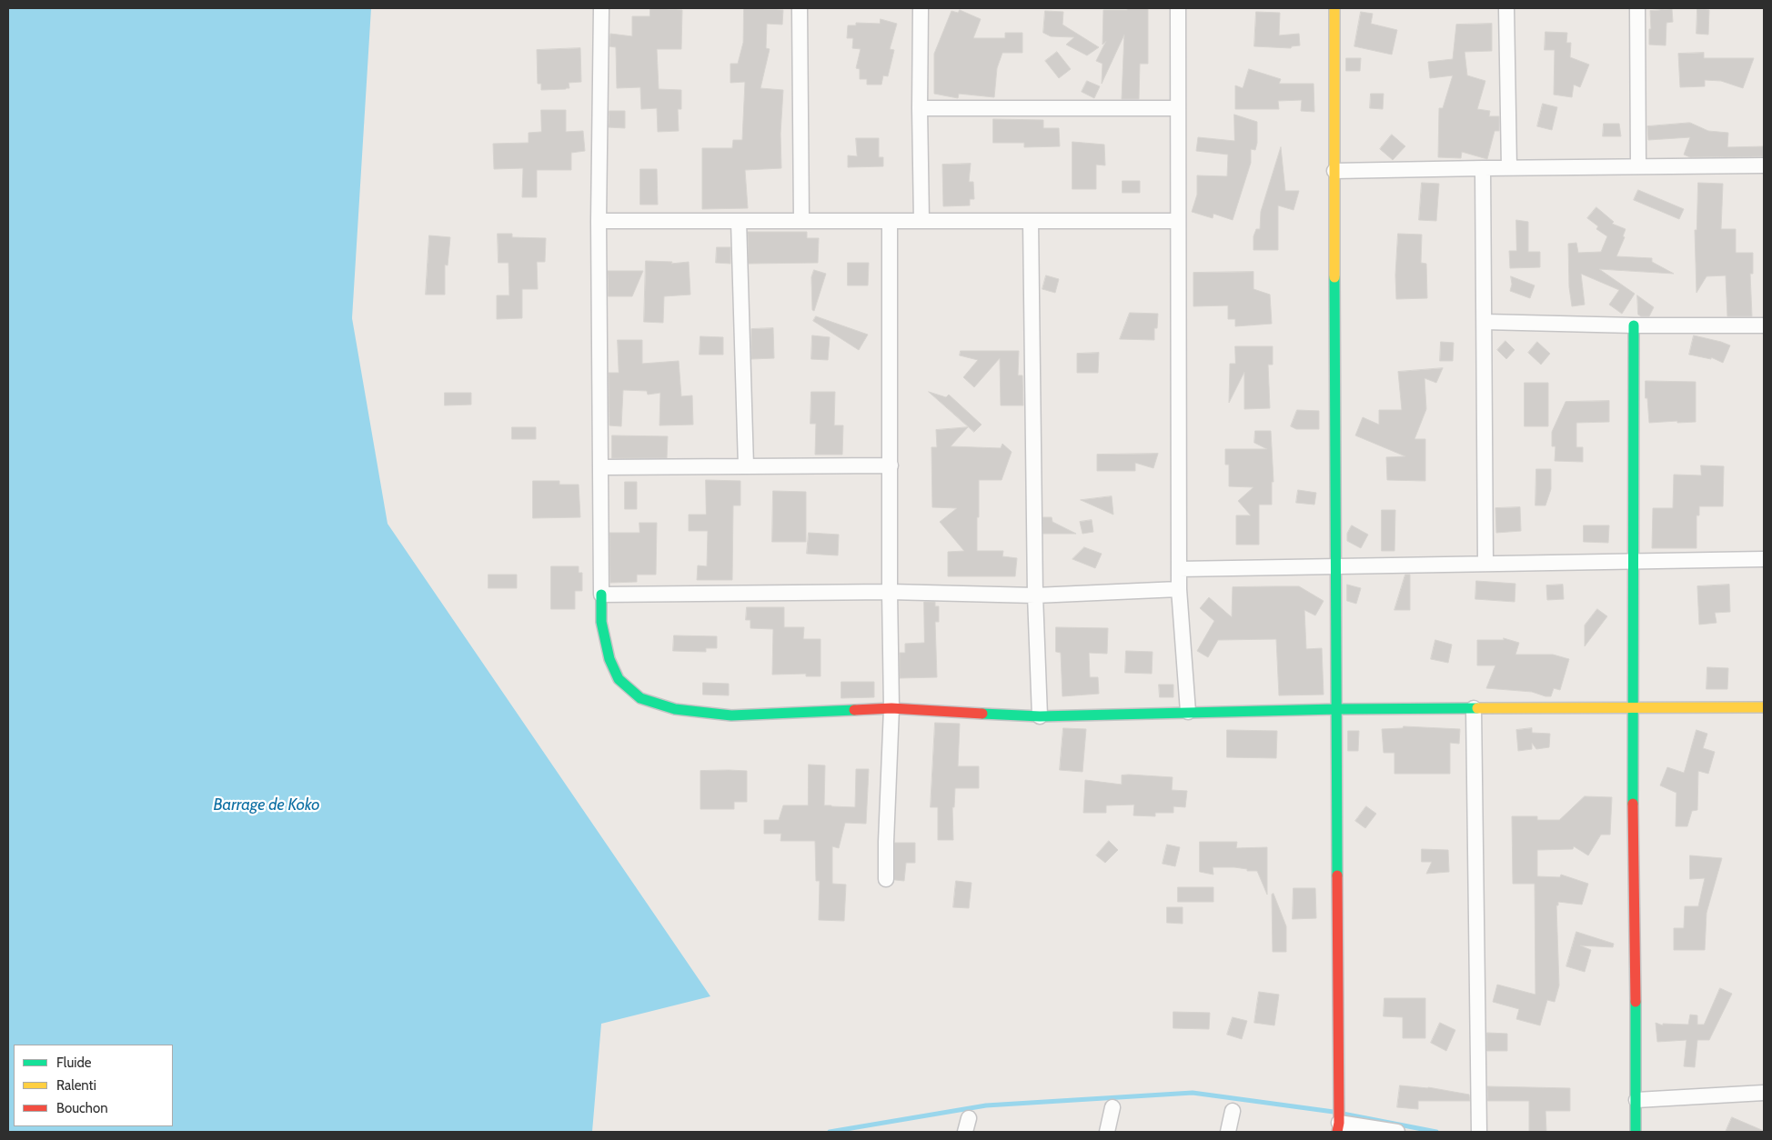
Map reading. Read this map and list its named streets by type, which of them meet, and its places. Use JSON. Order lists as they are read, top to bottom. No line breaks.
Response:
{"water":["Barrage de Koko"],"legend":["Fluide","Ralenti","Bouchon"]}
